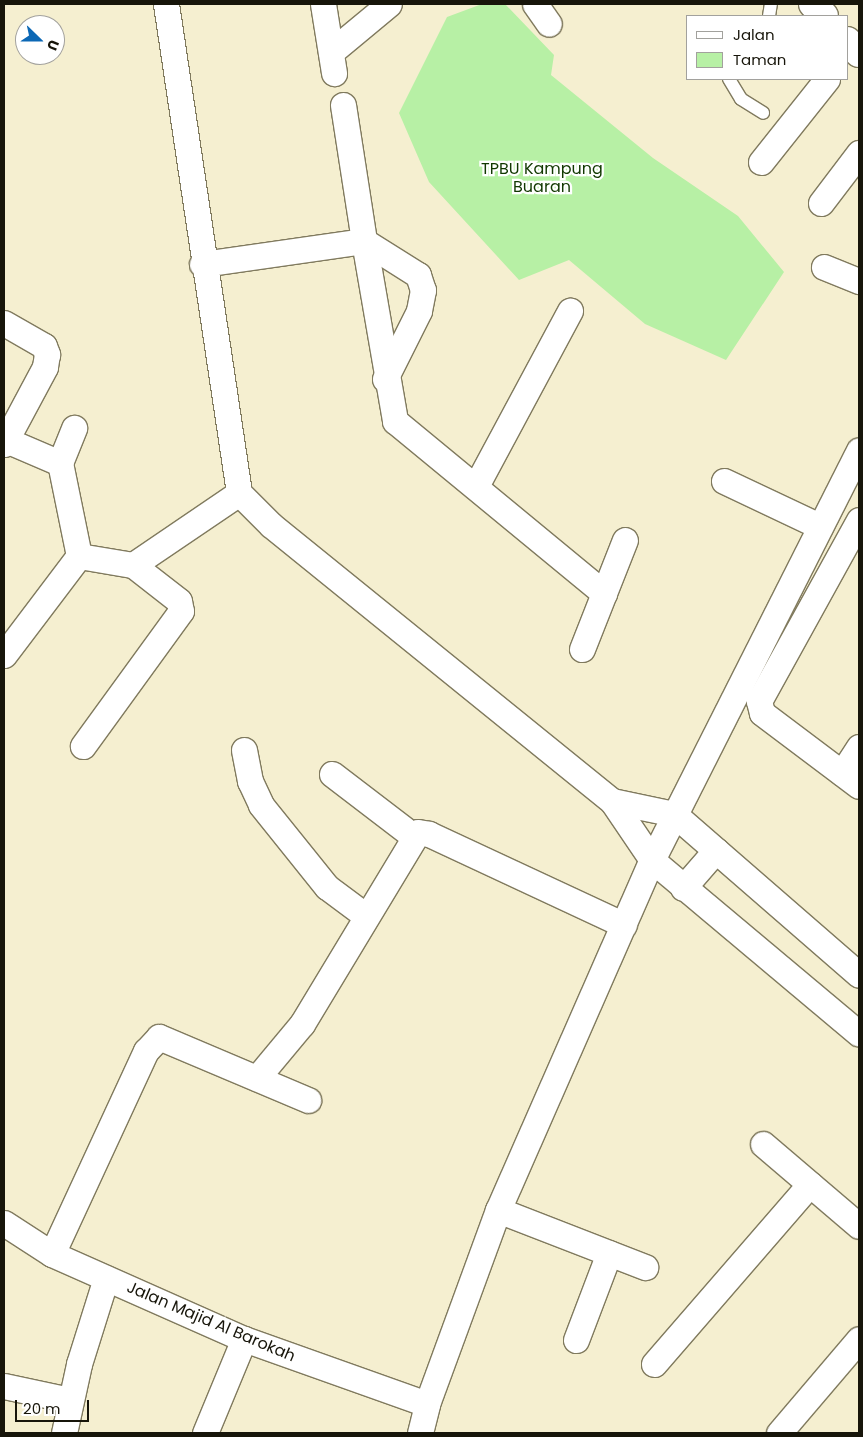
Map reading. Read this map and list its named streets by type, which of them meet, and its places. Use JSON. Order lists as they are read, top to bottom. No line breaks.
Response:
{"streets":{"street":["Jalan Majid Al Barokah"]},"parks":["TPBU Kampung Buaran"],"legend":["Jalan","Taman"],"scale_bar":"20 m","north":"right"}
